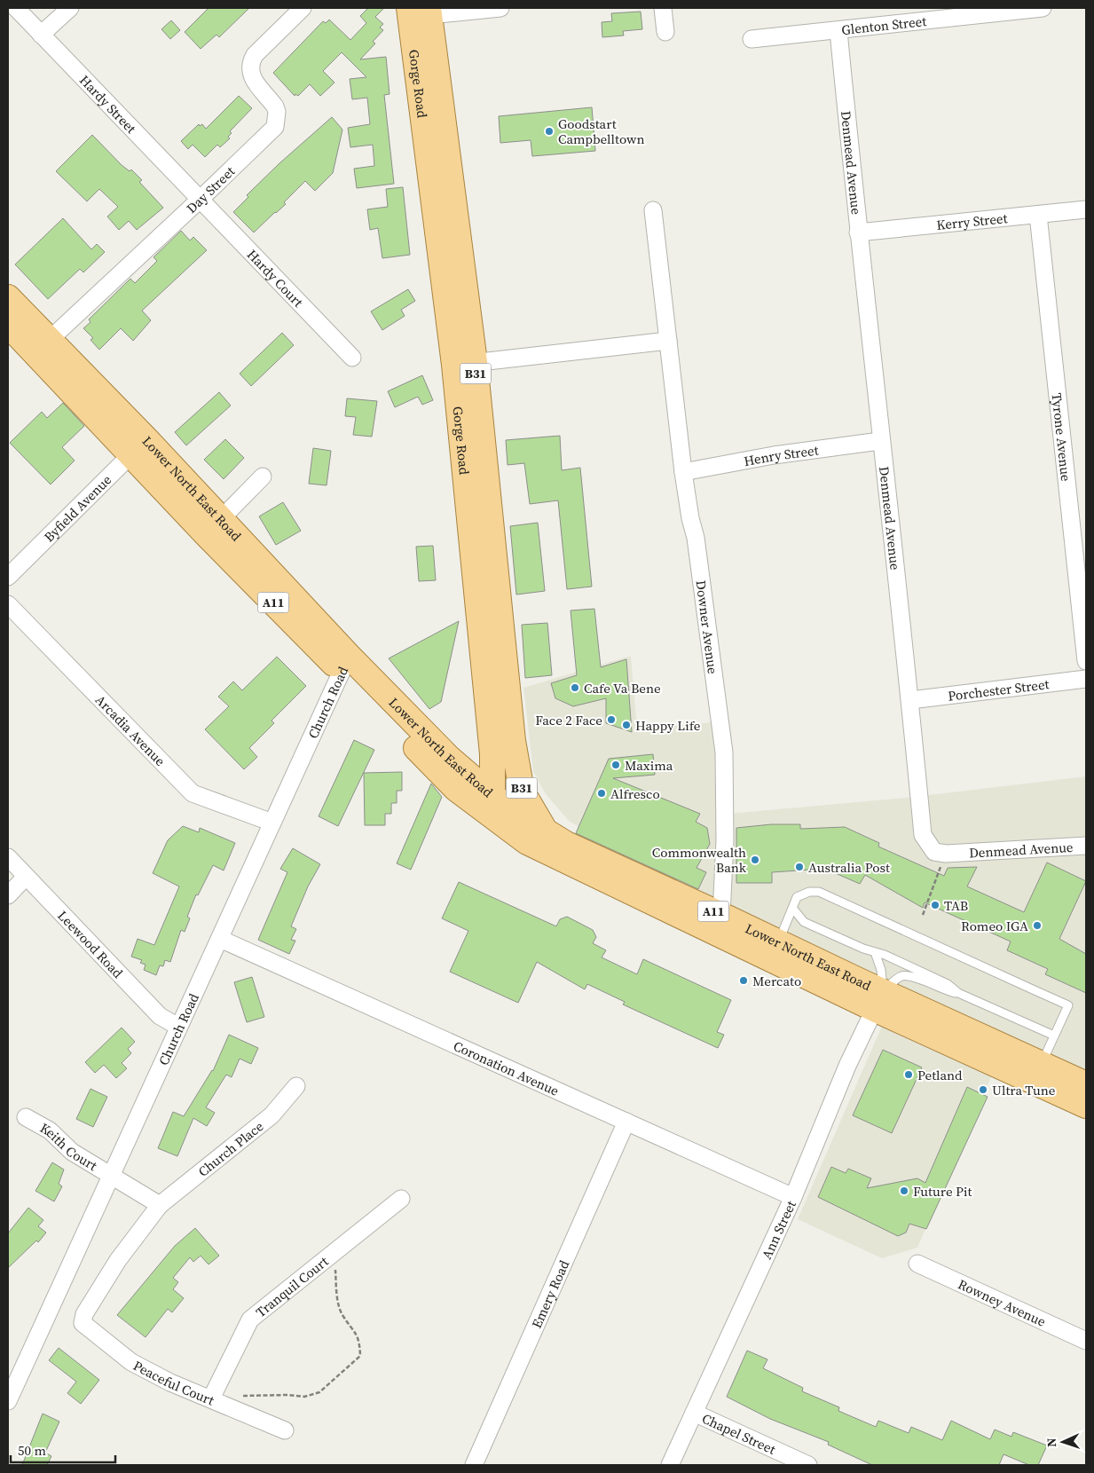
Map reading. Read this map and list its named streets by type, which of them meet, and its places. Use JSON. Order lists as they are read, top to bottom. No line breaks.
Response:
{"streets":{"main road":["Gorge Road","B31","Lower North East Road","A11"],"street":["Glenton Street","Hardy Street","Denmead Avenue","Day Street","Kerry Street","Hardy Court","Tyrone Avenue","Henry Street","Byfield Avenue","Downer Avenue","Porchester Street","Church Road","Arcadia Avenue","Leewood Road","Coronation Avenue","Keith Court","Church Place","Ann Street","Tranquil Court","Emery Road","Rowney Avenue","Peaceful Court","Chapel Street"]},"crossings":[["Glenton Street","Denmead Avenue"],["Gorge Road","Lower North East Road"],["Hardy Street","Day Street"],["Hardy Street","Hardy Court"],["Denmead Avenue","Kerry Street"],["Denmead Avenue","Henry Street"],["Denmead Avenue","Porchester Street"],["Day Street","Hardy Court"],["Day Street","Lower North East Road"],["Kerry Street","Tyrone Avenue"],["Henry Street","Downer Avenue"],["Lower North East Road","Byfield Avenue"],["Lower North East Road","Downer Avenue"],["Lower North East Road","Church Road"],["Lower North East Road","Ann Street"],["Church Road","Arcadia Avenue"],["Church Road","Leewood Road"],["Church Road","Coronation Avenue"],["Church Road","Keith Court"],["Coronation Avenue","Ann Street"],["Coronation Avenue","Emery Road"],["Church Place","Peaceful Court"],["Ann Street","Chapel Street"],["Tranquil Court","Peaceful Court"]],"places":["Goodstart Campbelltown","Cafe Va Bene","Face 2 Face","Happy Life","Maxima","Alfresco","Commonwealth Bank","Australia Post","TAB","Romeo IGA","Mercato","Petland","Ultra Tune","Future Pit"],"scale_bar":"50 m","north":"left"}
